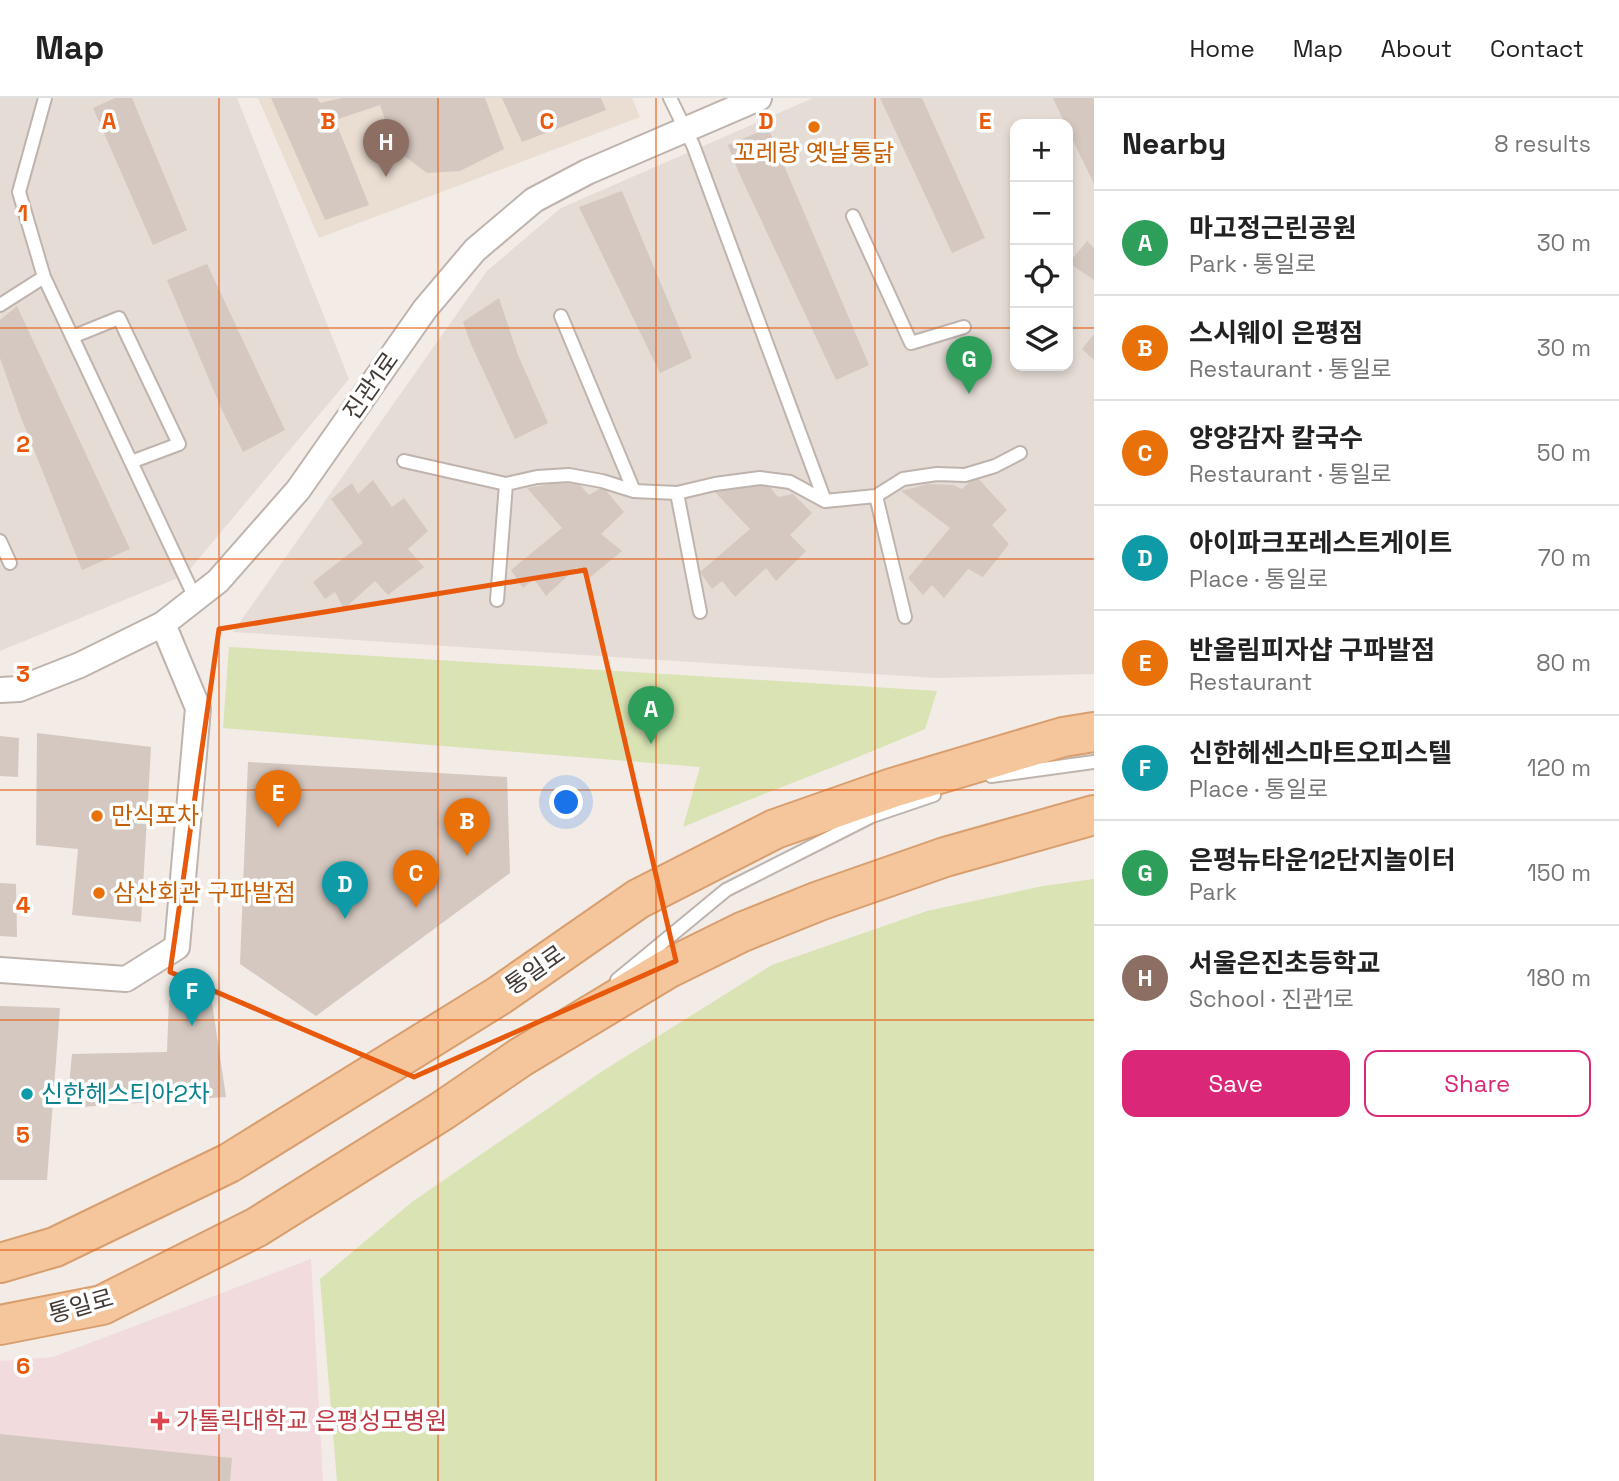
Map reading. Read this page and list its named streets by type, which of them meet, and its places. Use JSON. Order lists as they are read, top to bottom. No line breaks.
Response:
{"streets":{"main road":["통일로"],"street":["진관1로"]},"places":{"other":["꼬레랑 옛날통닭","만식포차","삼산회관 구파발점","신한헤스티아2차"],"health":["가톨릭대학교 은평성모병원"]},"page":{"header":"Map","nav":["Home","Map","About","Contact"],"heading":["Nearby","8 results"],"map_buttons":["+","−"],"pins":["H","G","A","E","B","C","D","F"],"list":[{"mark":"A","name":"마고정근린공원","note":"Park · 통일로","value":"30 m"},{"mark":"B","name":"스시웨이 은평점","note":"Restaurant · 통일로","value":"30 m"},{"mark":"C","name":"양양감자 칼국수","note":"Restaurant · 통일로","value":"50 m"},{"mark":"D","name":"아이파크포레스트게이트","note":"Place · 통일로","value":"70 m"},{"mark":"E","name":"반올림피자샵 구파발점","note":"Restaurant","value":"80 m"},{"mark":"F","name":"신한헤센스마트오피스텔","note":"Place · 통일로","value":"120 m"},{"mark":"G","name":"은평뉴타운12단지놀이터","note":"Park","value":"150 m"},{"mark":"H","name":"서울은진초등학교","note":"School · 진관1로","value":"180 m"}],"buttons":["Save","Share"]},"grid":{"columns":["A","B","C","D","E"],"rows":["1","2","3","4","5","6"]}}
